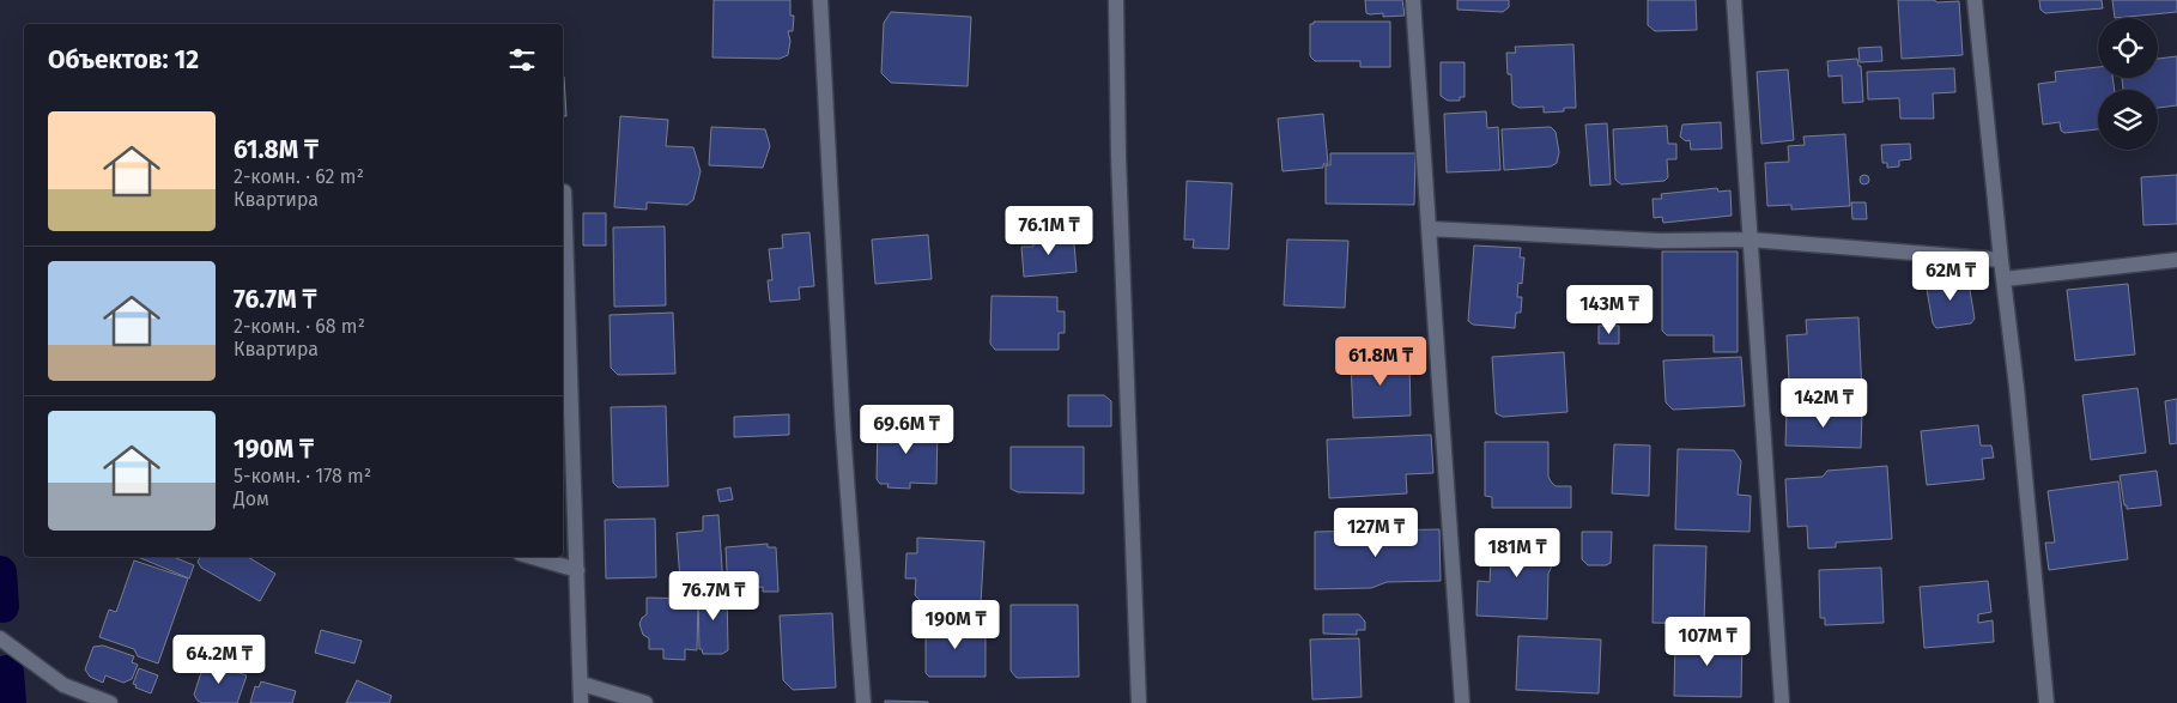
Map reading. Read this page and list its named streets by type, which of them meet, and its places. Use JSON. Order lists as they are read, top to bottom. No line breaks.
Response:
{"page":{"heading":"Объектов: 12","list":[{"name":"61.8M ₸","note":"2-комн. · 62 m² · Квартира"},{"name":"76.7M ₸","note":"2-комн. · 68 m² · Квартира"},{"name":"190M ₸","note":"5-комн. · 178 m² · Дом"}],"price":["76.1M ₸","62M ₸","143M ₸","61.8M ₸","142M ₸","69.6M ₸","127M ₸","181M ₸","76.7M ₸","190M ₸","107M ₸","64.2M ₸"]}}
